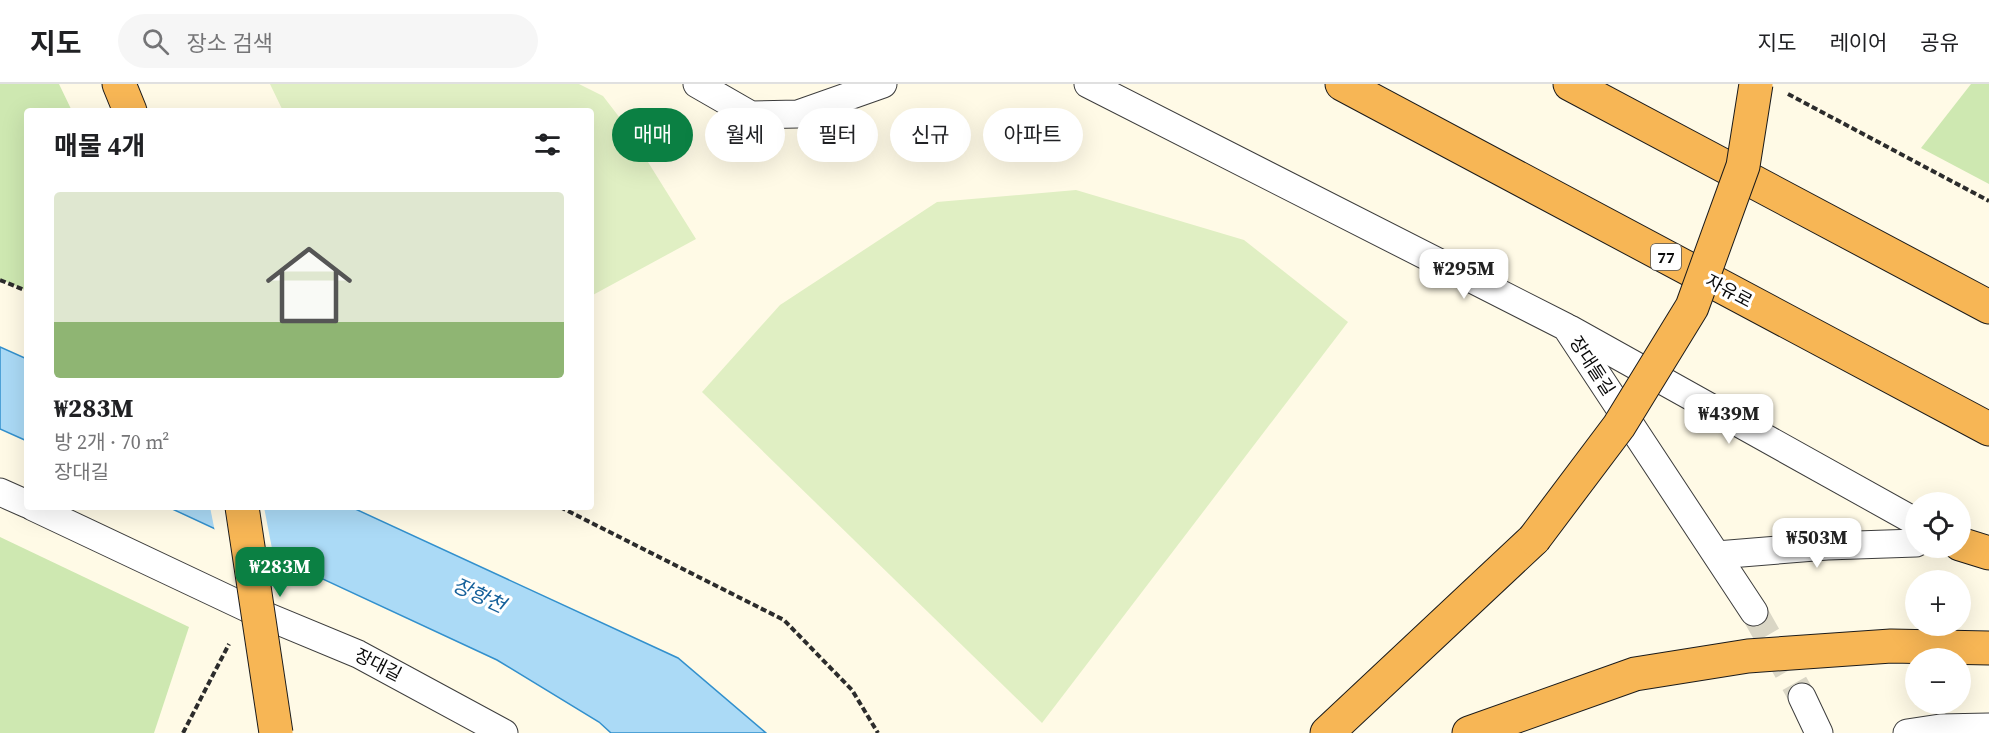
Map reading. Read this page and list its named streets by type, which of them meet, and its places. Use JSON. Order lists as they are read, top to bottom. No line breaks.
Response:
{"streets":{"highway":["77","자유로"],"street":["장대들길","장대길"]},"water":["장항천"],"page":{"header":"지도","search":"장소 검색","nav":["지도","레이어","공유"],"chip":["매매","월세","필터","신규","아파트"],"heading":"매물 4개","list":[{"name":"₩283M","note":"방 2개 · 70 m² · 장대길"}],"price":["₩295M","₩439M","₩503M","₩283M"],"map_buttons":["+","−"]}}
